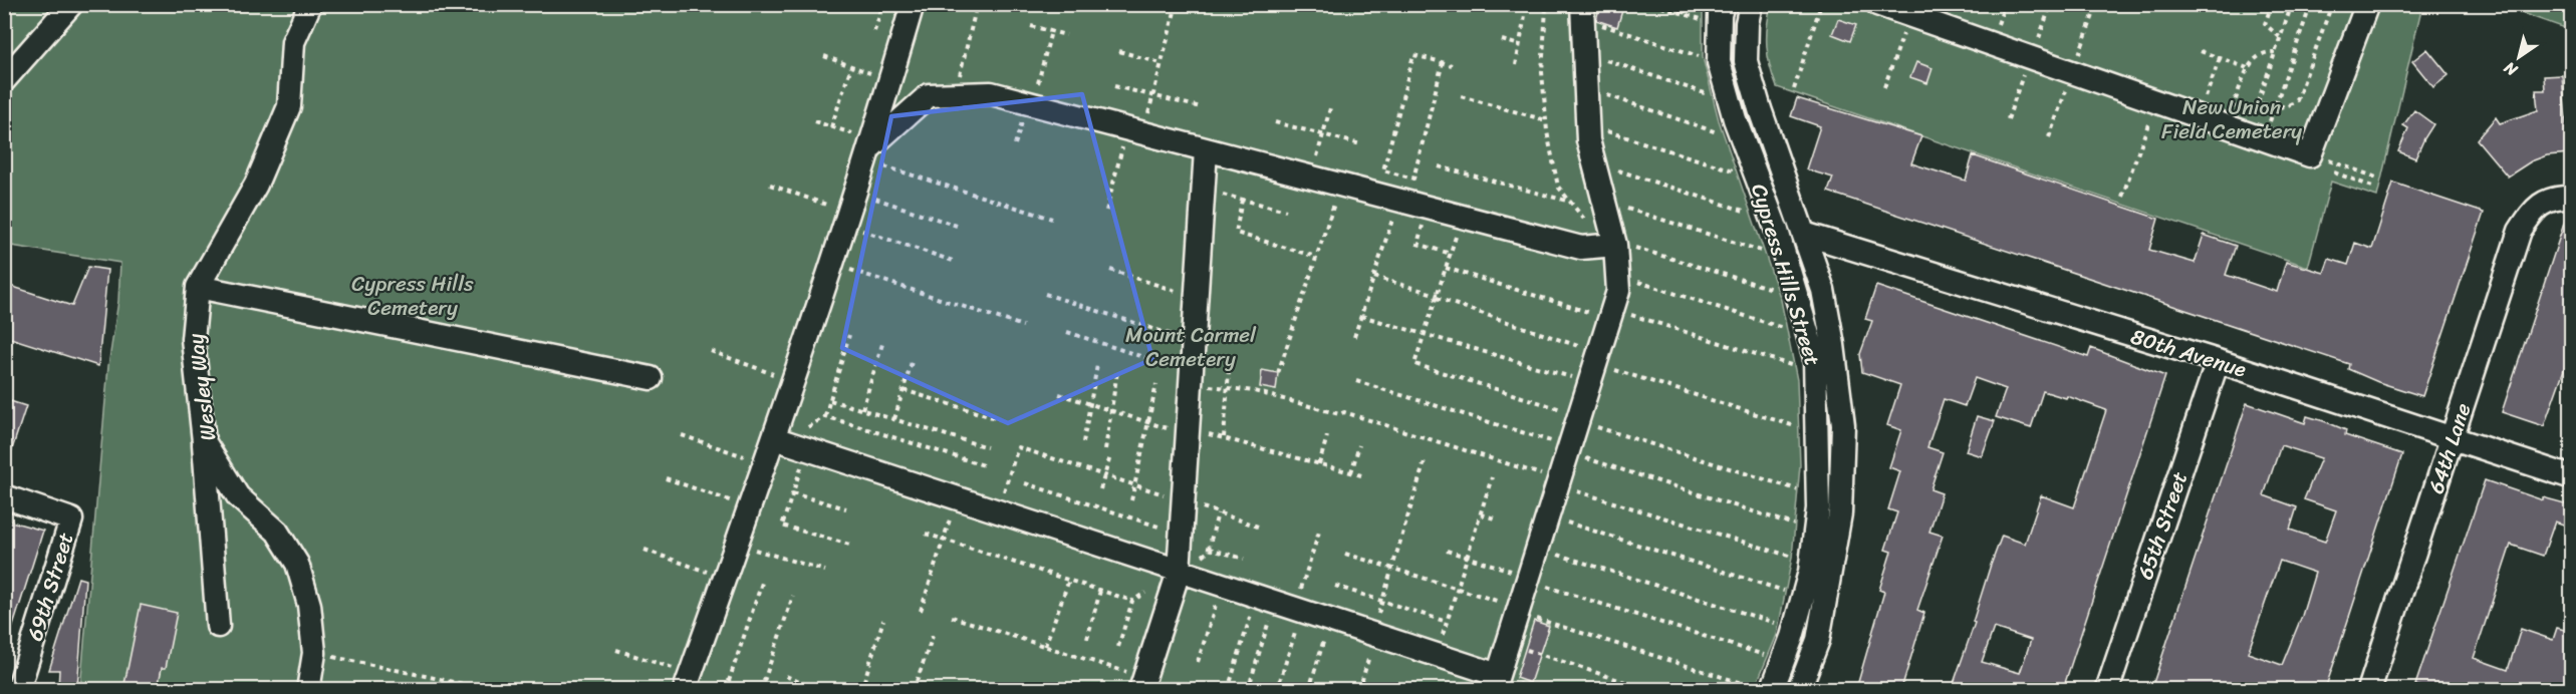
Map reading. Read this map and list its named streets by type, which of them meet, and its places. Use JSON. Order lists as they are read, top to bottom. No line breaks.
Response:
{"streets":{"street":["Cypress Hills Street","80th Avenue","Wesley Way","64th Lane","65th Street","69th Street"]},"crossings":[["Cypress Hills Street","80th Avenue"],["80th Avenue","64th Lane"],["80th Avenue","65th Street"]],"parks":["New Union Field Cemetery","Cypress Hills Cemetery","Mount Carmel Cemetery"],"north":"bottom left"}
